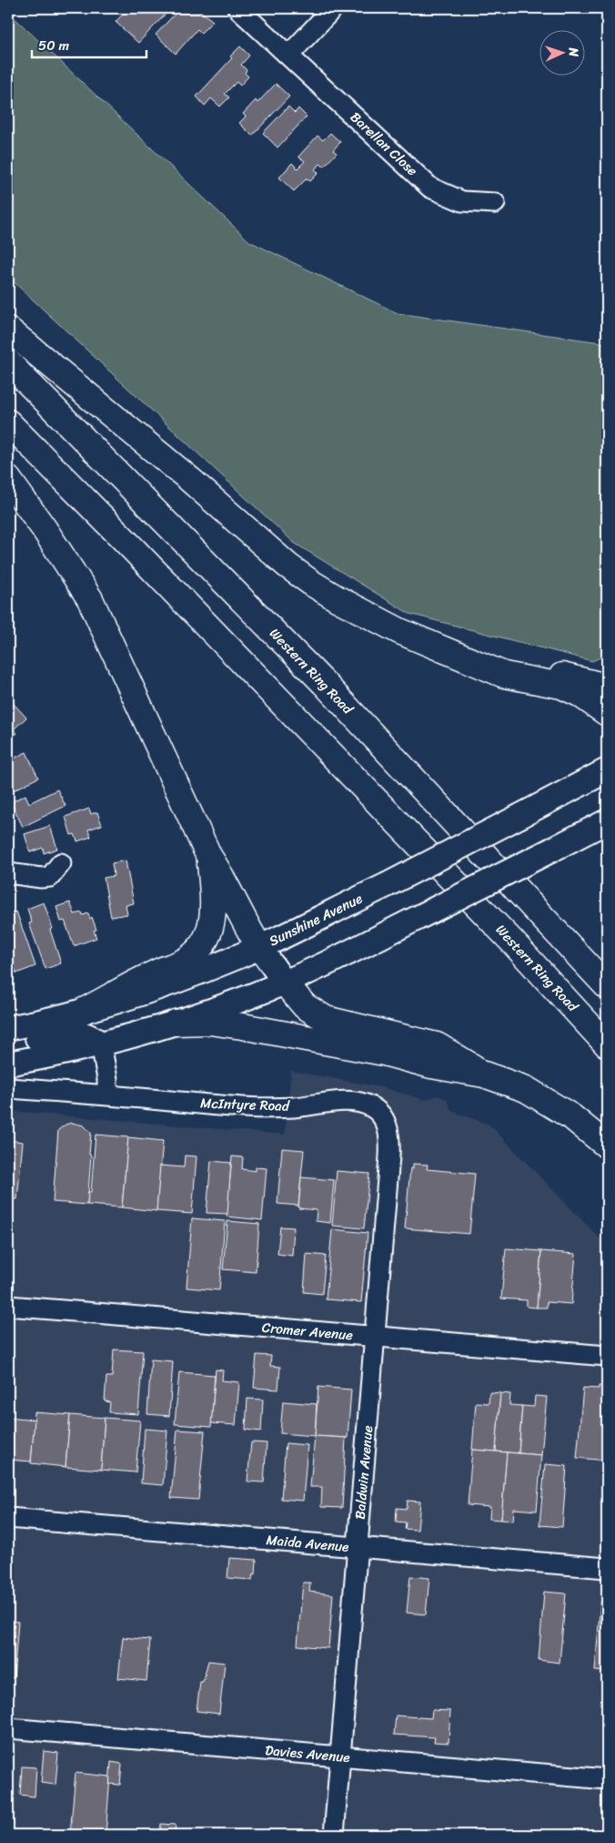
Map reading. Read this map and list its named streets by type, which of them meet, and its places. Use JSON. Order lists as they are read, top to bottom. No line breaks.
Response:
{"streets":{"highway":["Western Ring Road"],"main road":["Sunshine Avenue"],"street":["Barellan Close","McIntyre Road","Cromer Avenue","Baldwin Avenue","Maida Avenue","Davies Avenue"]},"crossings":[["McIntyre Road","Baldwin Avenue"],["Cromer Avenue","Baldwin Avenue"],["Baldwin Avenue","Maida Avenue"],["Baldwin Avenue","Davies Avenue"]],"scale_bar":"50 m","north":"right"}
